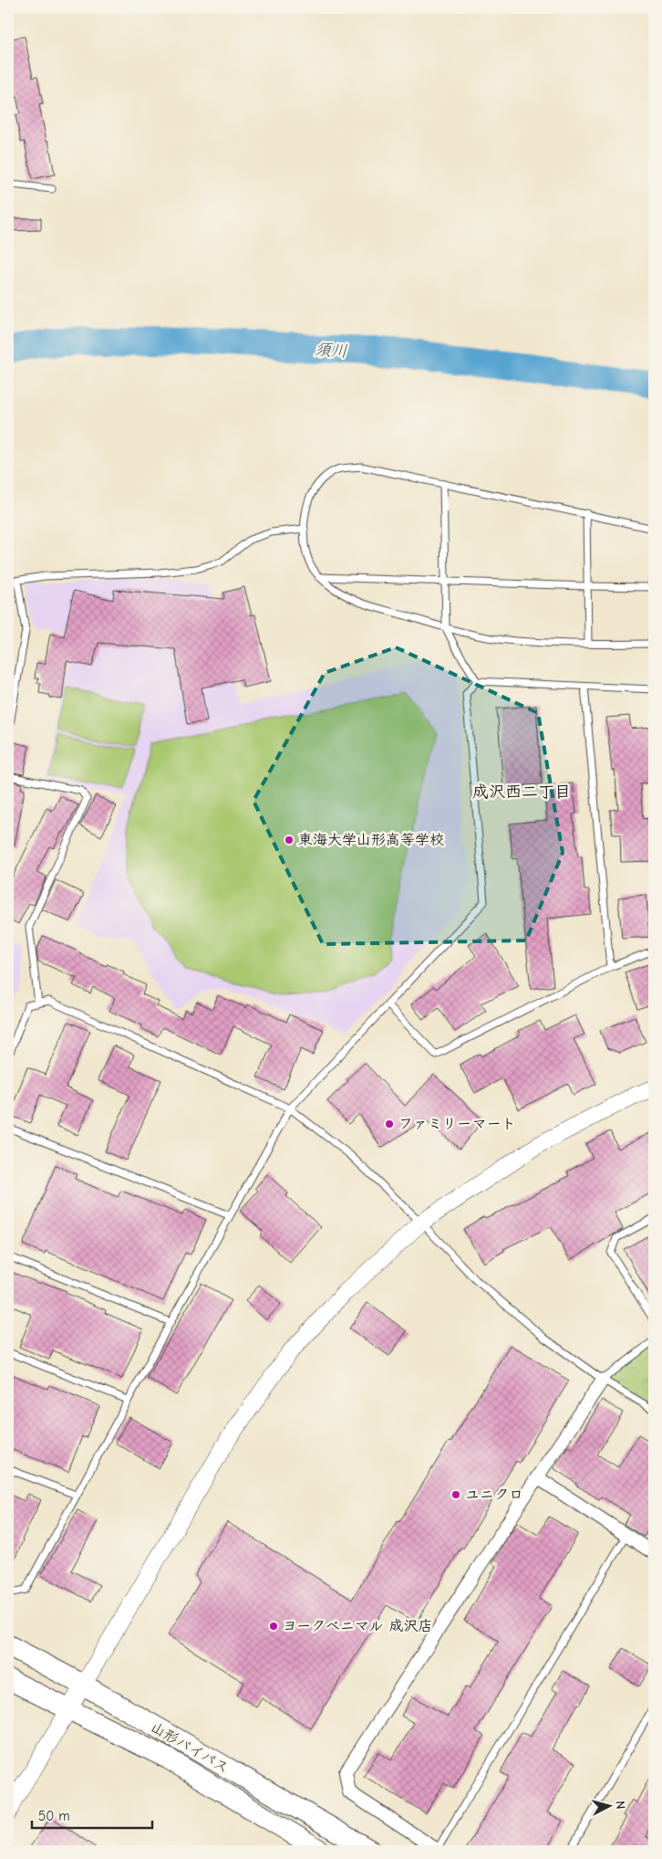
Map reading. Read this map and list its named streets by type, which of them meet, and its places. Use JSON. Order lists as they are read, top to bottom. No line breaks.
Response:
{"streets":{"highway":["山形バイパス"]},"districts":["成沢西二丁目"],"water":["須川"],"places":["東海大学山形高等学校","ファミリーマート","ユニクロ","ヨークベニマル 成沢店"],"scale_bar":"50 m","north":"right"}
